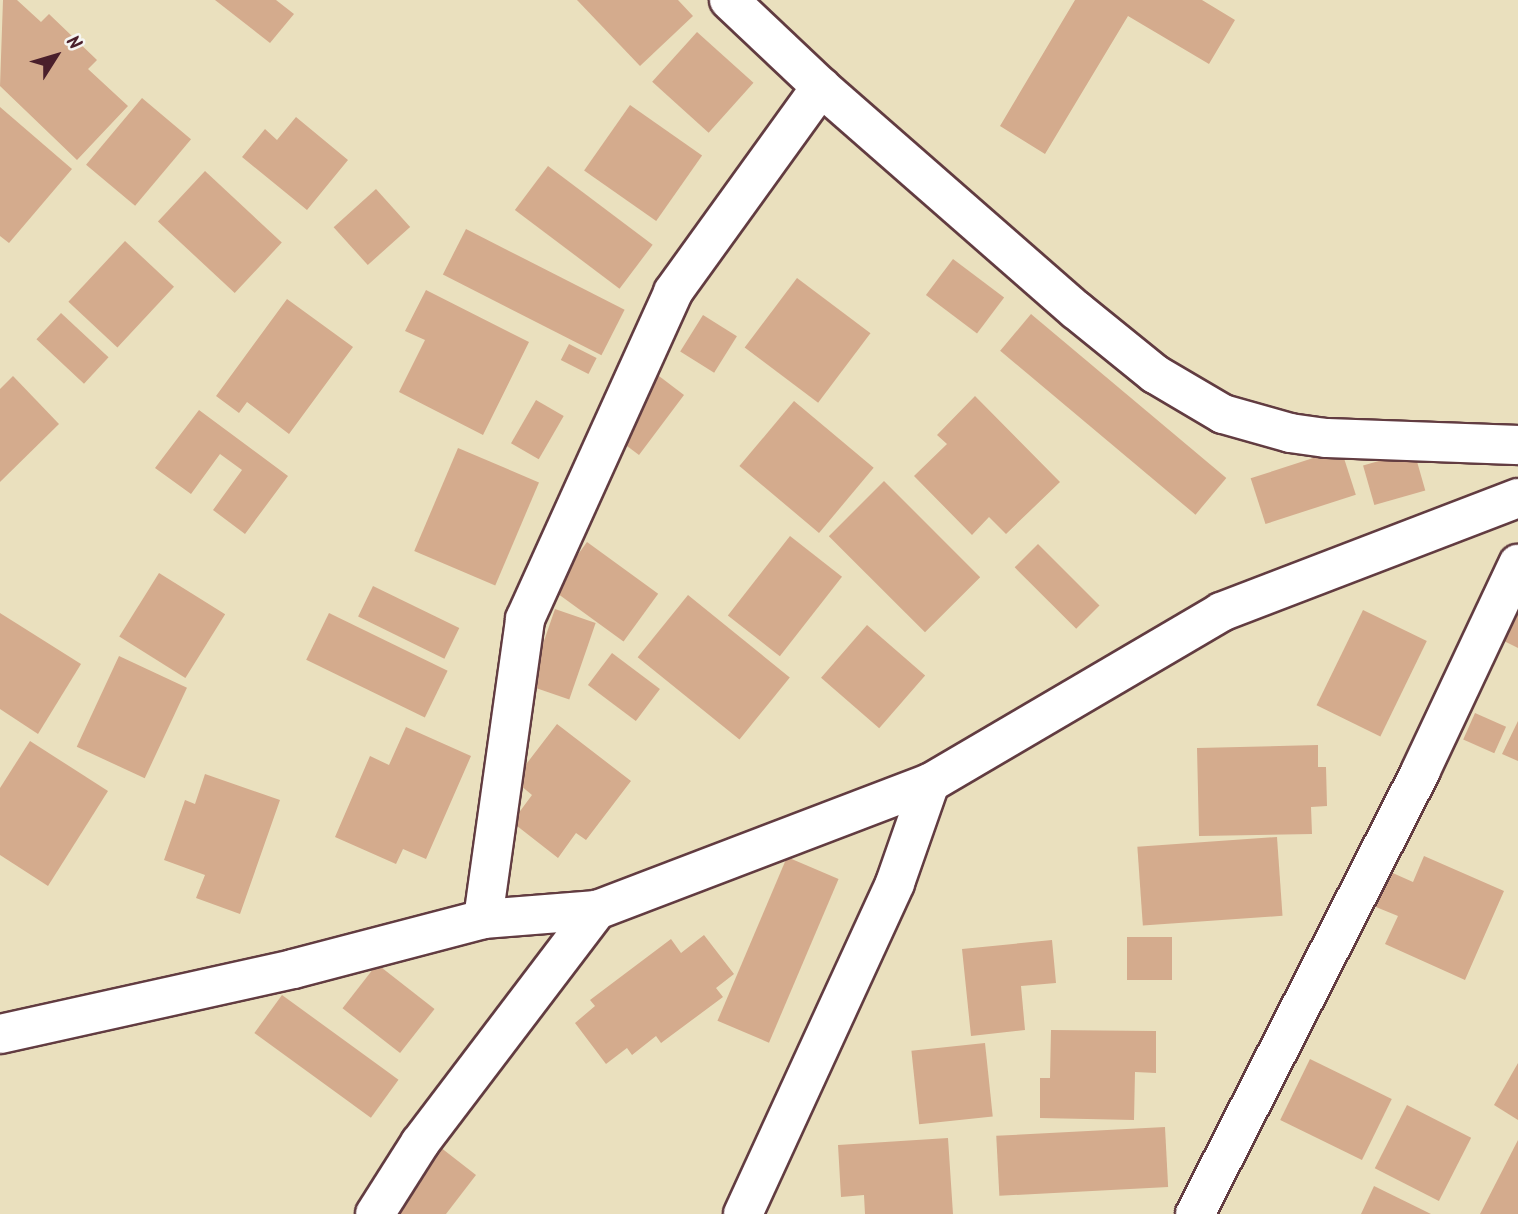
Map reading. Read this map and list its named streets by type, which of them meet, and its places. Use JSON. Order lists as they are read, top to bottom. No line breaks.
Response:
{"north":"top right"}
